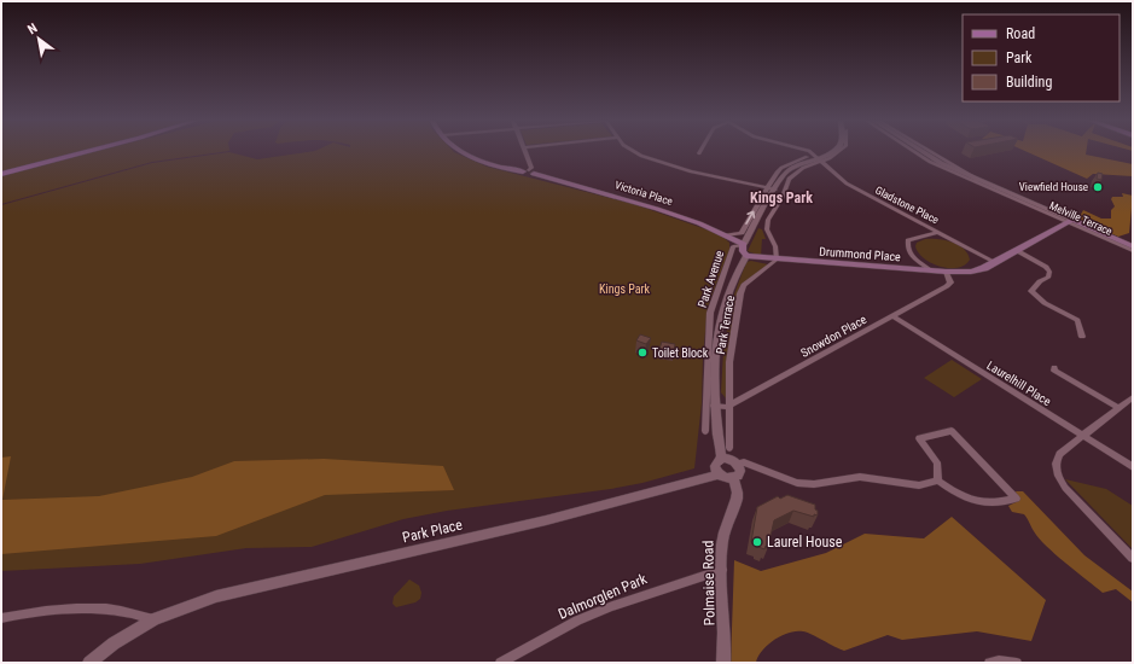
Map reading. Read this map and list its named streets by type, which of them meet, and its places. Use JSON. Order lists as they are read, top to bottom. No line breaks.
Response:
{"streets":{"main road":["Victoria Place","Drummond Place"],"street":["Gladstone Place","Melville Terrace","Park Avenue","Park Terrace","Snowdon Place","Laurelhill Place","Park Place","Polmaise Road","Dalmorglen Park"]},"crossings":[["Victoria Place","Park Avenue"],["Gladstone Place","Drummond Place"],["Drummond Place","Park Terrace"],["Drummond Place","Snowdon Place"],["Park Terrace","Snowdon Place"],["Snowdon Place","Laurelhill Place"],["Park Place","Polmaise Road"],["Polmaise Road","Dalmorglen Park"]],"districts":["Kings Park"],"parks":["Kings Park"],"places":["Viewfield House","Toilet Block","Laurel House"],"legend":["Road","Park","Building"],"north":"top left"}
